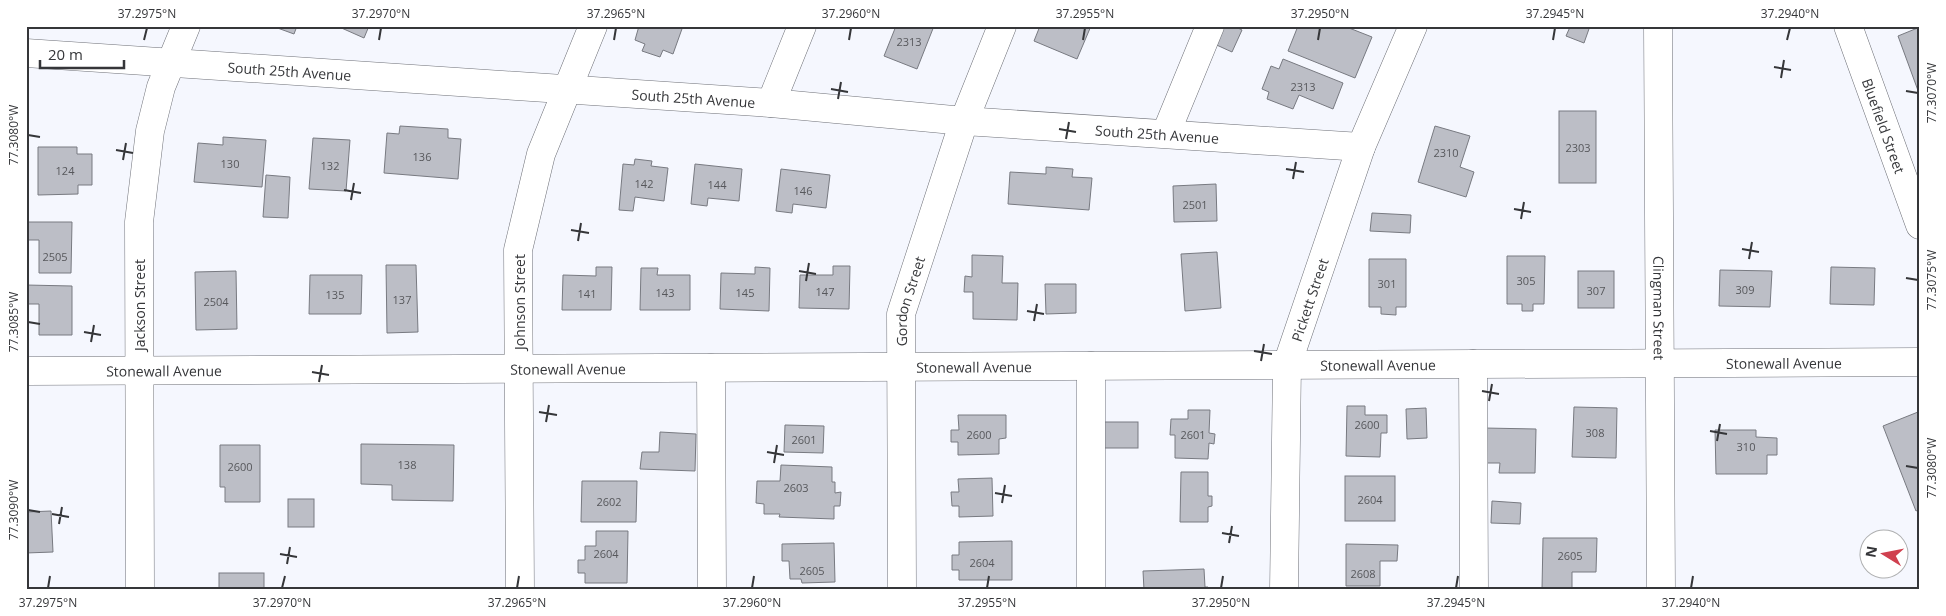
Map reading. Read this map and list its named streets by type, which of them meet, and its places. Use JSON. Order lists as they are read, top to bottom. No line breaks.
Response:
{"streets":{"street":["South 25th Avenue","Bluefield Street","Pickett Street","Gordon Street","Johnson Street","Jackson Street","Clingman Street","Stonewall Avenue"]},"crossings":[["South 25th Avenue","Pickett Street"],["South 25th Avenue","Gordon Street"],["South 25th Avenue","Johnson Street"],["South 25th Avenue","Jackson Street"],["Pickett Street","Stonewall Avenue"],["Gordon Street","Stonewall Avenue"],["Johnson Street","Stonewall Avenue"],["Jackson Street","Stonewall Avenue"],["Clingman Street","Stonewall Avenue"]],"house_numbers":["2313","2313","2303","2310","136","130","132","124","142","144","146","2501","2505","305","301","309","307","147","143","145","141","135","137","2504","2600","308","2600","2601","2601","310","138","2600","2603","2604","2602","2604","2605","2604","2605","2608"],"scale_bar":"20 m","north":"left","coordinates":["37.2975°N","37.2970°N","37.2965°N","37.2960°N","37.2955°N","37.2950°N","37.2945°N","37.2940°N","77.3070°W","77.3080°W","77.3075°W","77.3085°W","77.3090°W"]}
